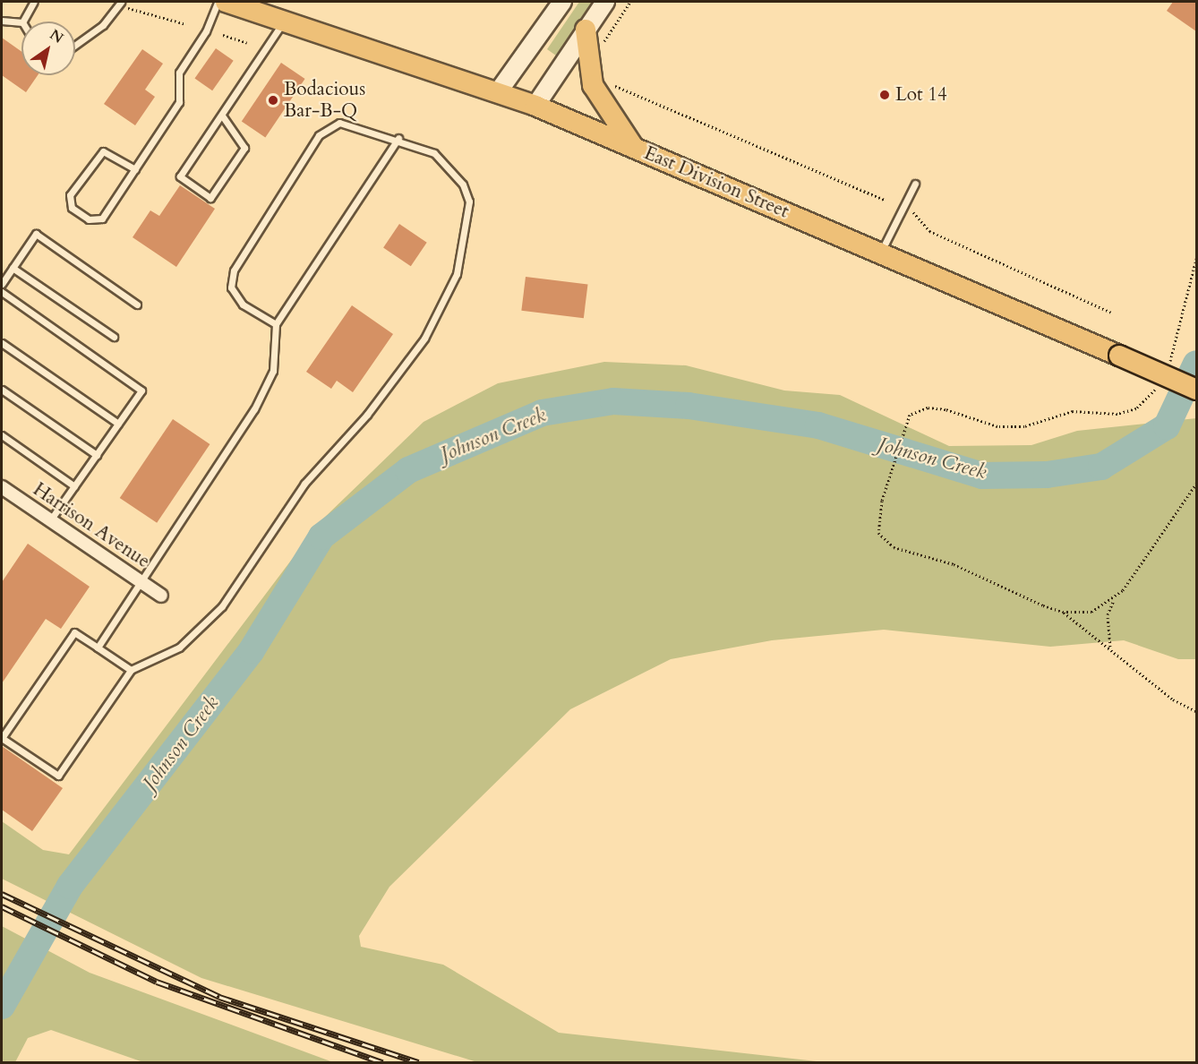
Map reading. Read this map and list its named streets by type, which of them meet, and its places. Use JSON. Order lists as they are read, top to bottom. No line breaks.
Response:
{"streets":{"main road":["East Division Street"],"street":["Harrison Avenue"]},"water":["Johnson Creek"],"places":["Lot 14","Bodacious Bar-B-Q"],"north":"top right"}
